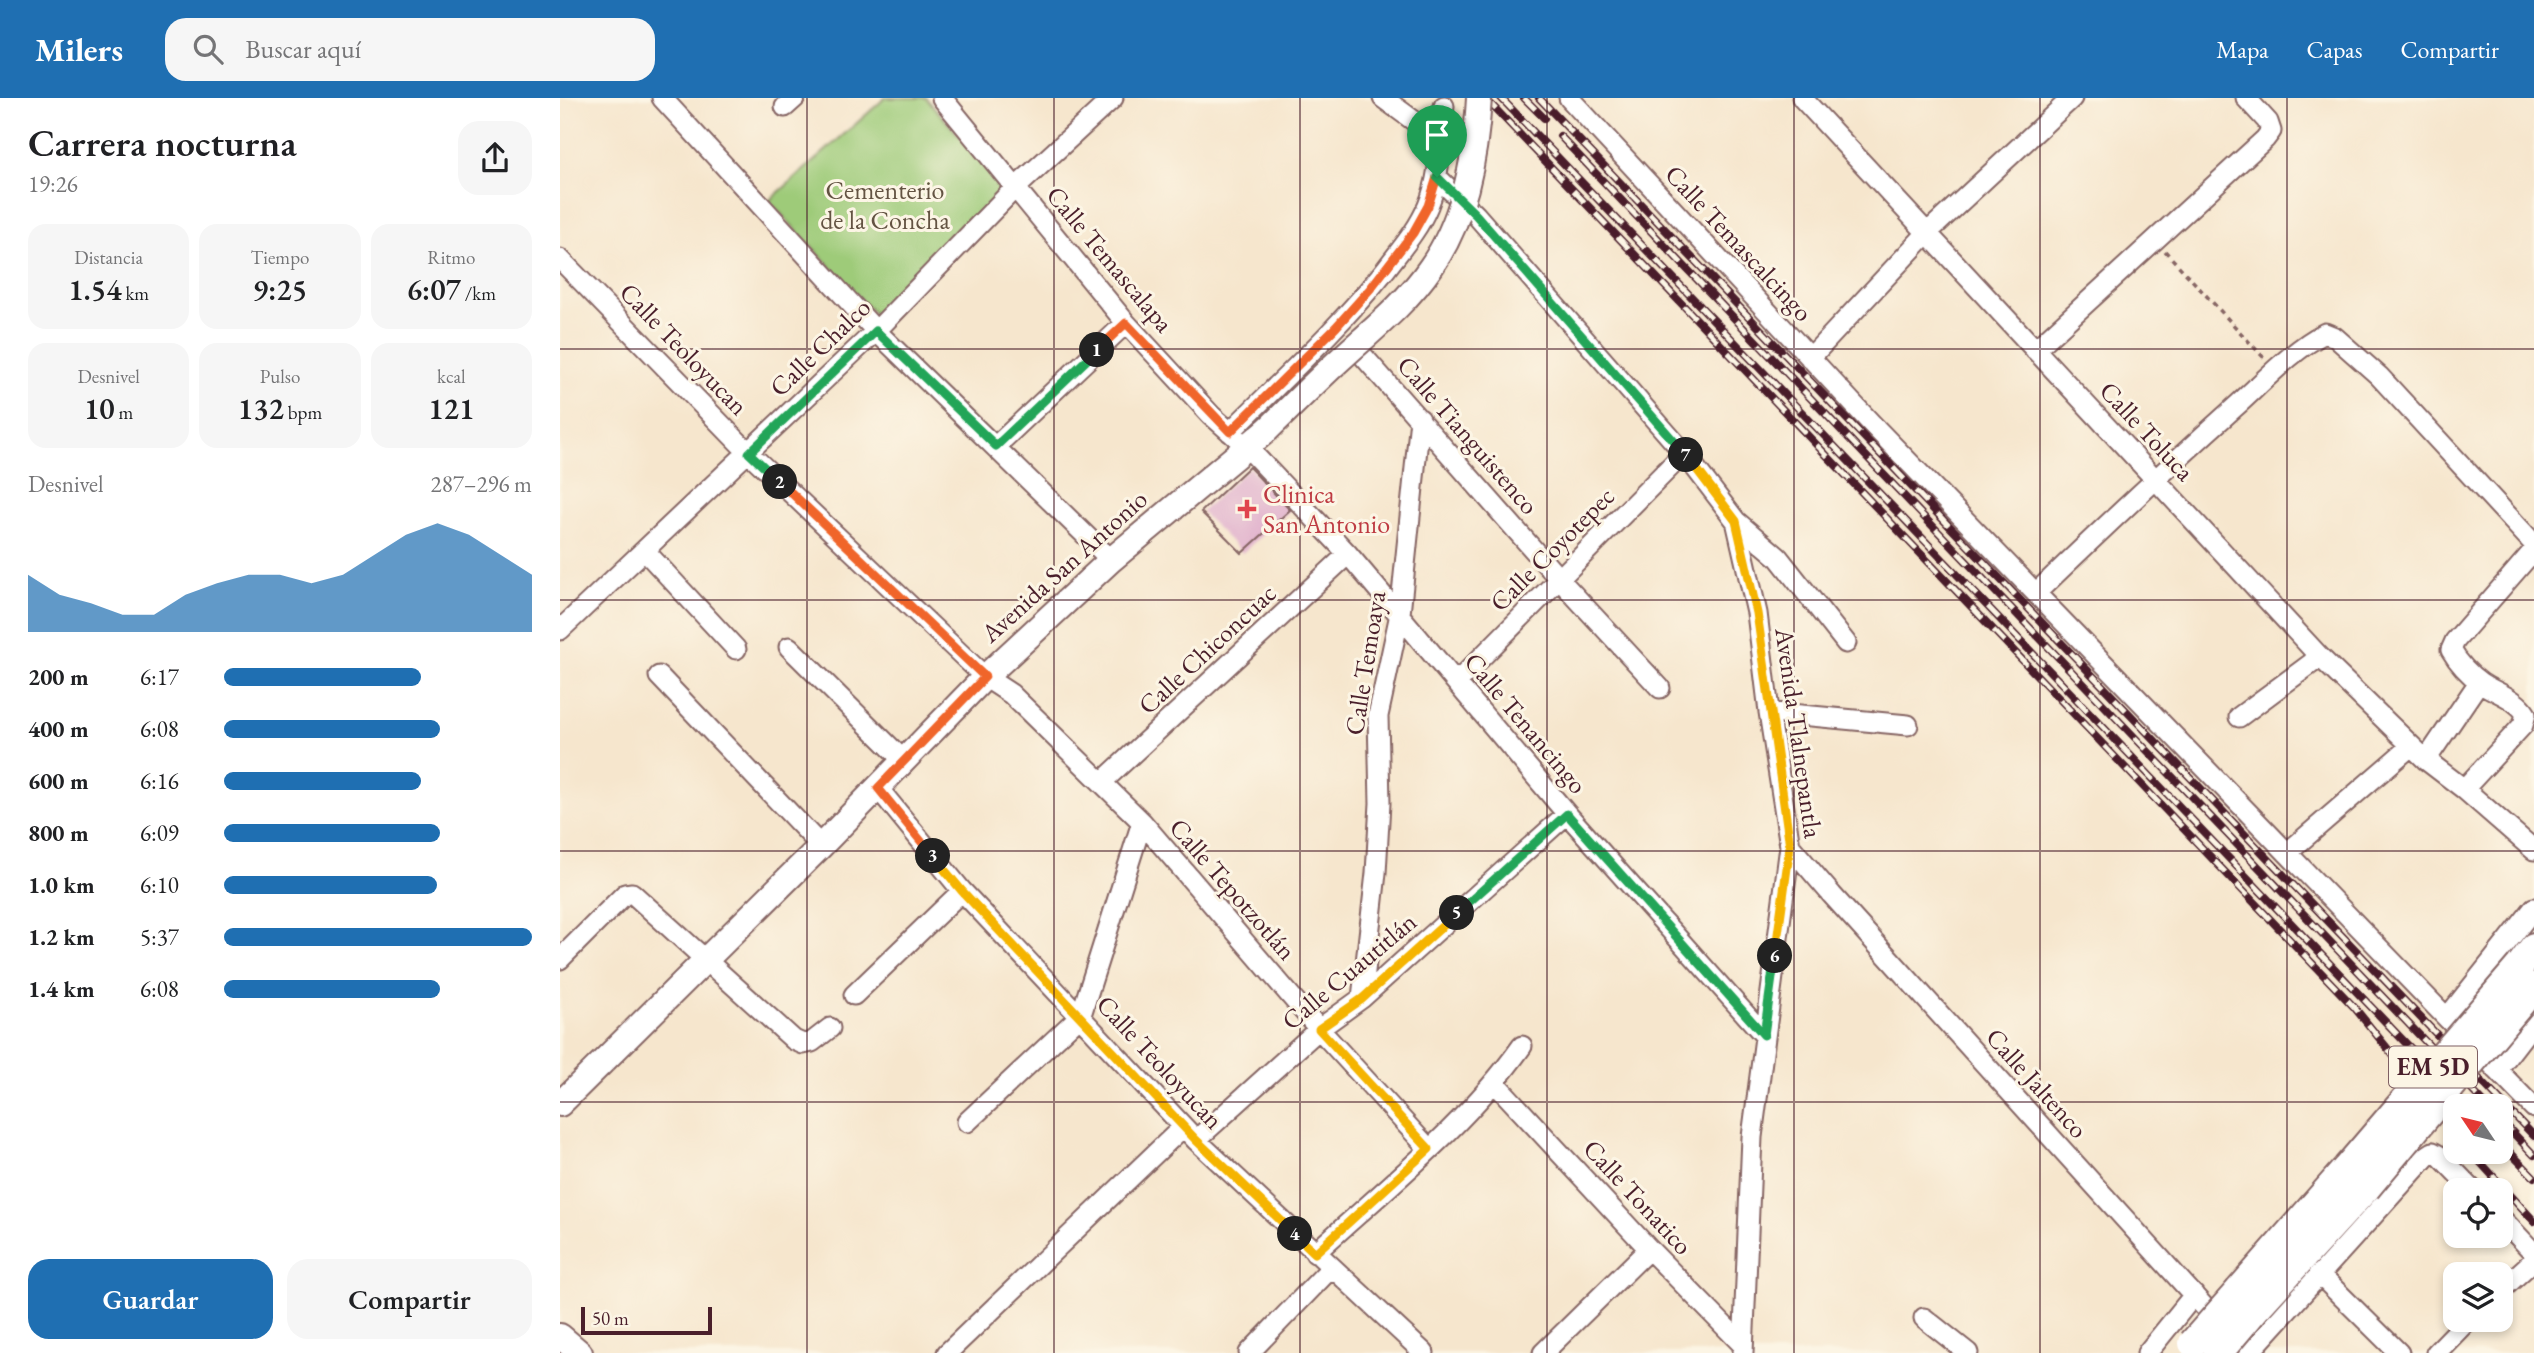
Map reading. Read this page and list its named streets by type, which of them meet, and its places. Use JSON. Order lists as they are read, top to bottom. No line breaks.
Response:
{"streets":{"highway":["EM 5D"],"main road":["Avenida San Antonio"],"street":["Calle Temascalcingo","Calle Temascalapa","Calle Chalco","Calle Teoloyucan","Calle Toluca","Calle Tianguistenco","Calle Coyotepec","Calle Chiconcuac","Calle Temoaya","Calle Tenancingo","Avenida Tlalnepantla","Calle Tepotzotlán","Calle Cuautitlán","Calle Jaltenco","Calle Tonatico"]},"crossings":[["Calle Temascalapa","Calle Chalco"],["Calle Temascalapa","Avenida San Antonio"],["Calle Temascalapa","Calle Tenancingo"],["Calle Chalco","Calle Teoloyucan"],["Calle Teoloyucan","Avenida San Antonio"],["Calle Teoloyucan","Calle Tepotzotlán"],["Calle Teoloyucan","Calle Cuautitlán"],["Calle Tianguistenco","Calle Coyotepec"],["Calle Tianguistenco","Calle Temoaya"],["Calle Coyotepec","Calle Tenancingo"],["Calle Coyotepec","Avenida Tlalnepantla"],["Avenida San Antonio","Calle Tenancingo"],["Avenida San Antonio","Avenida Tlalnepantla"],["Avenida San Antonio","Calle Tepotzotlán"],["Calle Chiconcuac","Calle Tenancingo"],["Calle Chiconcuac","Calle Tepotzotlán"],["Calle Temoaya","Calle Tenancingo"],["Calle Temoaya","Calle Cuautitlán"],["Calle Tenancingo","Avenida Tlalnepantla"],["Calle Tenancingo","Calle Cuautitlán"],["Avenida Tlalnepantla","Calle Jaltenco"],["Avenida Tlalnepantla","Calle Tonatico"],["Calle Tepotzotlán","Calle Cuautitlán"]],"parks":["Cementerio de la Concha"],"places":{"health":["Clinica San Antonio"]},"scale_bar":"50 m","north":"top left","page":{"header":"Milers","search":"Buscar aquí","nav":["Mapa","Capas","Compartir"],"heading":["Carrera nocturna","19:26"],"stats":[["Distancia","1.54 km"],["Tiempo","9:25"],["Ritmo","6:07 /km"],["Desnivel","10 m"],["Pulso","132 bpm"],["kcal","121"]],"pins":["1","7","2","3","5","6","4"],"chart":["Desnivel","287–296 m"],"list":[{"name":"200 m","note":"6:17"},{"name":"400 m","note":"6:08"},{"name":"600 m","note":"6:16"},{"name":"800 m","note":"6:09"},{"name":"1.0 km","note":"6:10"},{"name":"1.2 km","note":"5:37"},{"name":"1.4 km","note":"6:08"}],"buttons":["Guardar","Compartir"],"scale":"50 m"}}
